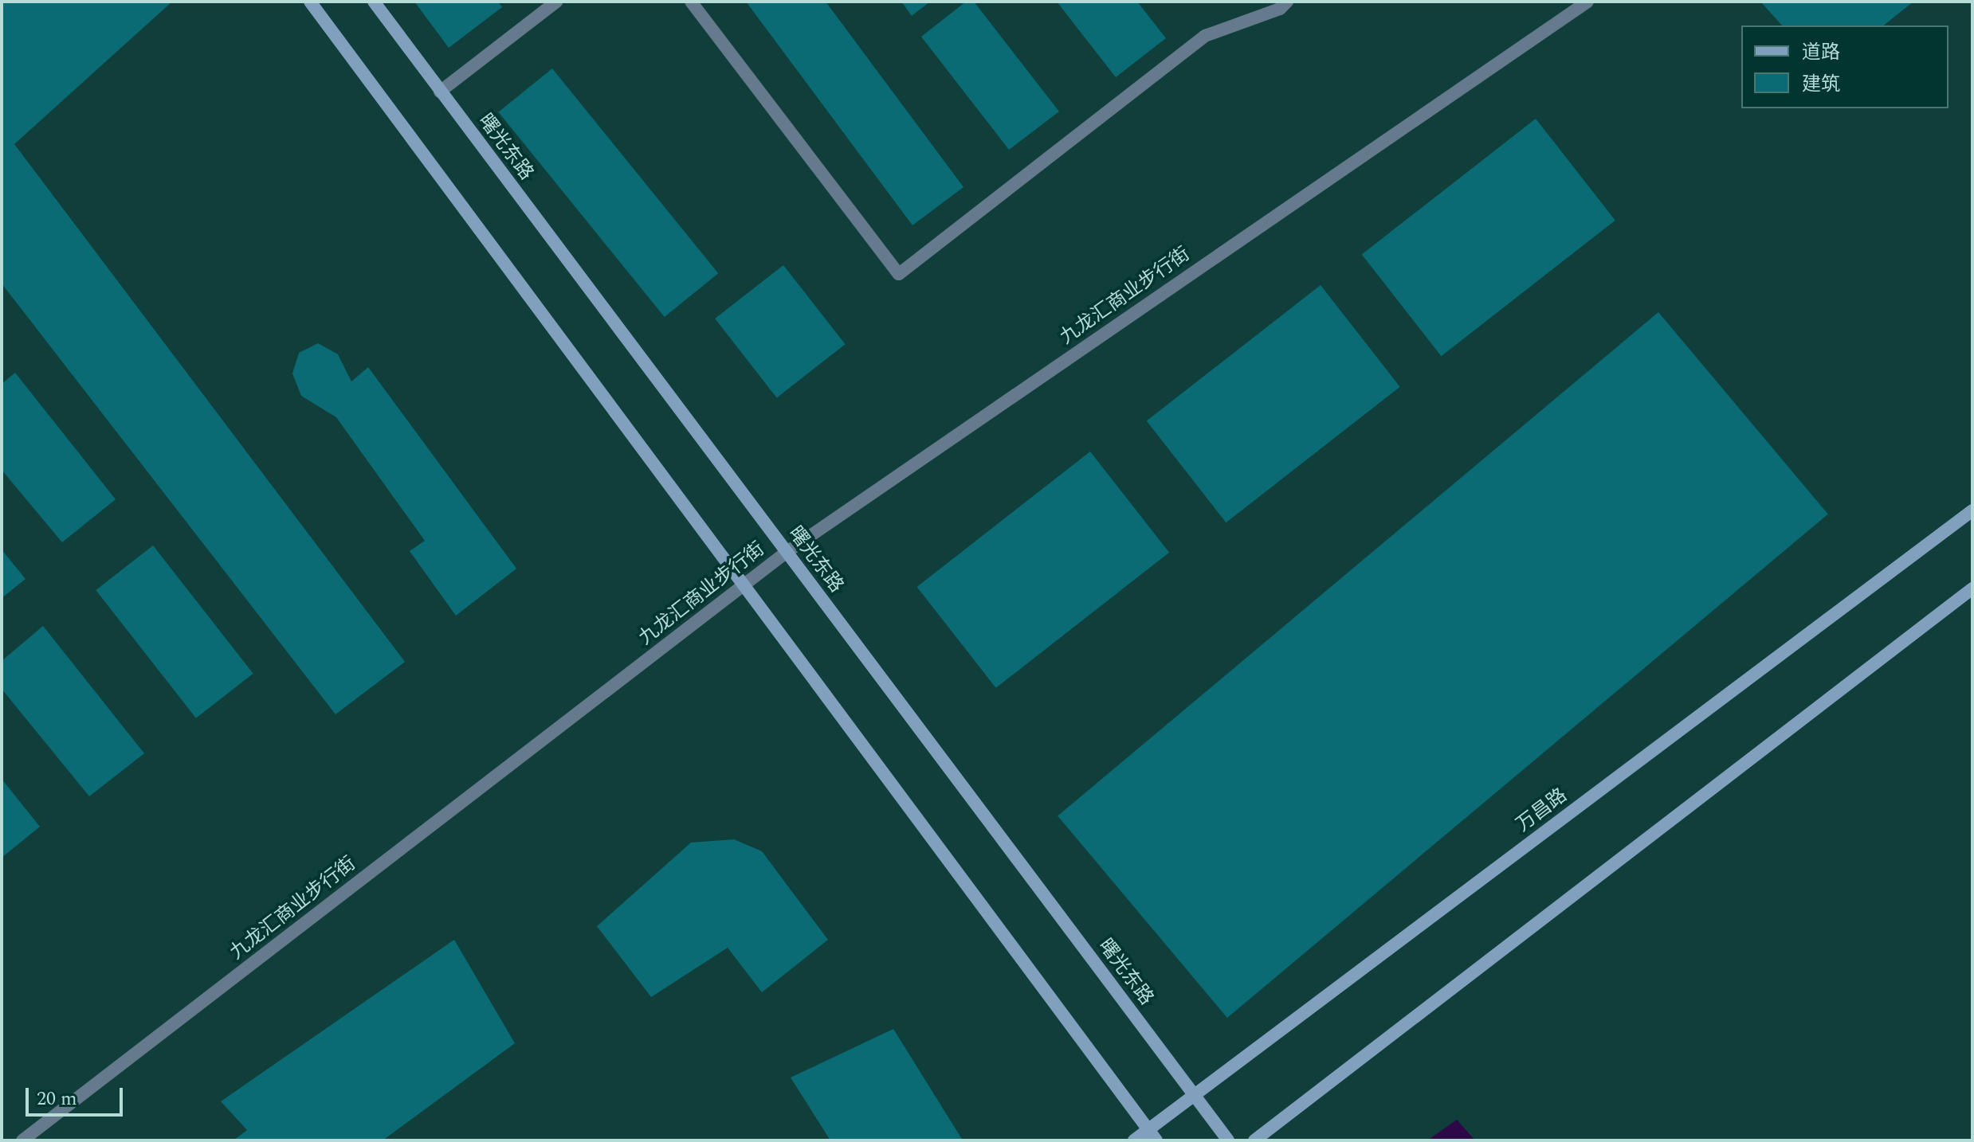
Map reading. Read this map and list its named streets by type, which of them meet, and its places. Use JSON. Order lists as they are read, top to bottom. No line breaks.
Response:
{"streets":{"main road":["曙光东路","万昌路"],"street":["九龙汇商业步行街"]},"crossings":[["曙光东路","九龙汇商业步行街"],["曙光东路","万昌路"]],"legend":["道路","建筑"],"scale_bar":"20 m"}
